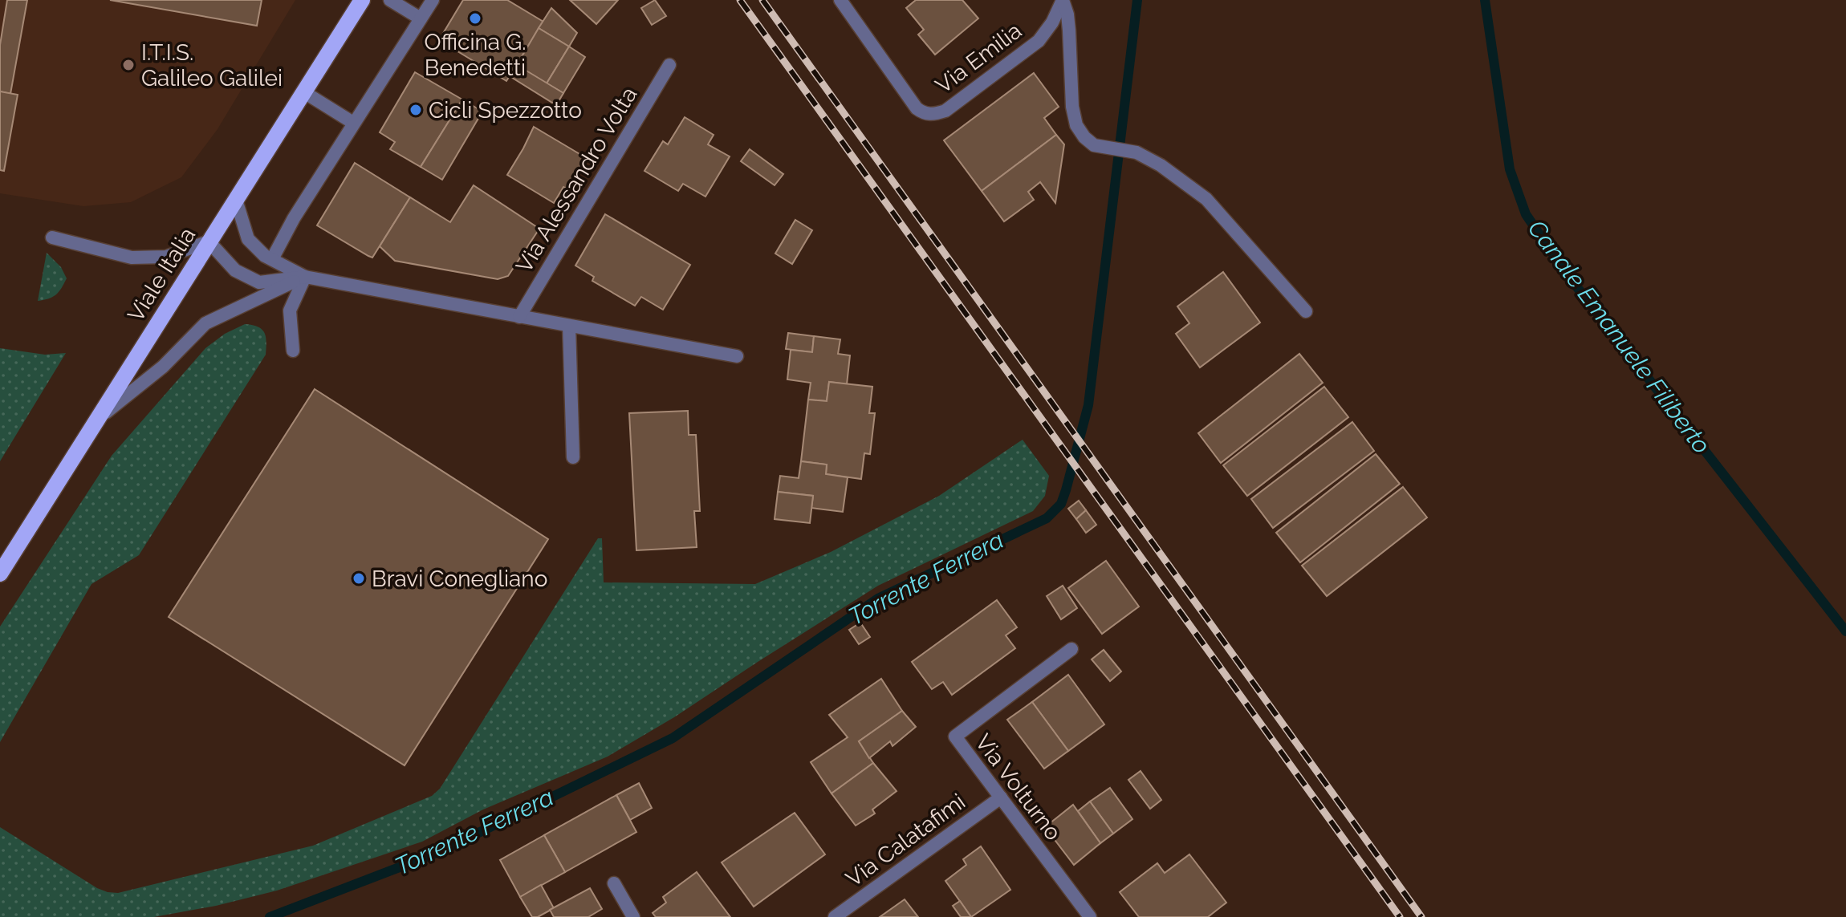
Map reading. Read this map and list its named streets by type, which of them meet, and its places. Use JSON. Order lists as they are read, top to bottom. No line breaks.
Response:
{"streets":{"main road":["Viale Italia"],"street":["Via Emilia","Via Alessandro Volta","Via Volturno","Via Calatafimi"]},"crossings":[["Via Volturno","Via Calatafimi"]],"water":["Canale Emanuele Filiberto","Torrente Ferrera"],"places":["Officina G. Benedetti","I.T.I.S. Galileo Galilei","Cicli Spezzotto","Bravi Conegliano"]}
